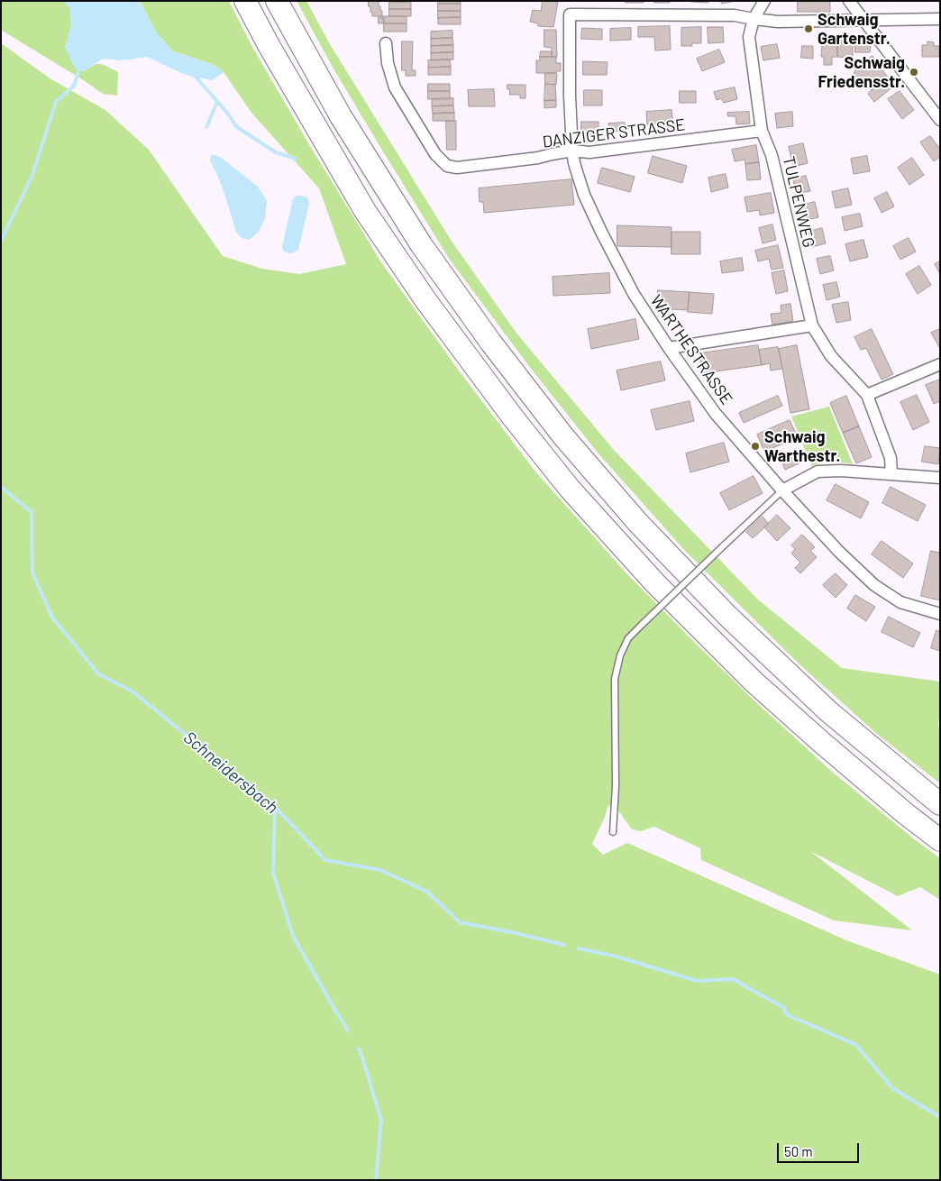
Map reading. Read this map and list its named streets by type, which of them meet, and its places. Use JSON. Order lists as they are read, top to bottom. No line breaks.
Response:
{"streets":{"street":["DANZIGER STRASSE","TULPENWEG","WARTHESTRASSE"]},"crossings":[["DANZIGER STRASSE","TULPENWEG"],["DANZIGER STRASSE","WARTHESTRASSE"],["TULPENWEG","WARTHESTRASSE"]],"water":["Schneidersbach"],"places":["Schwaig Gartenstr.","Schwaig Friedensstr.","Schwaig Warthestr."],"scale_bar":"50 m"}
